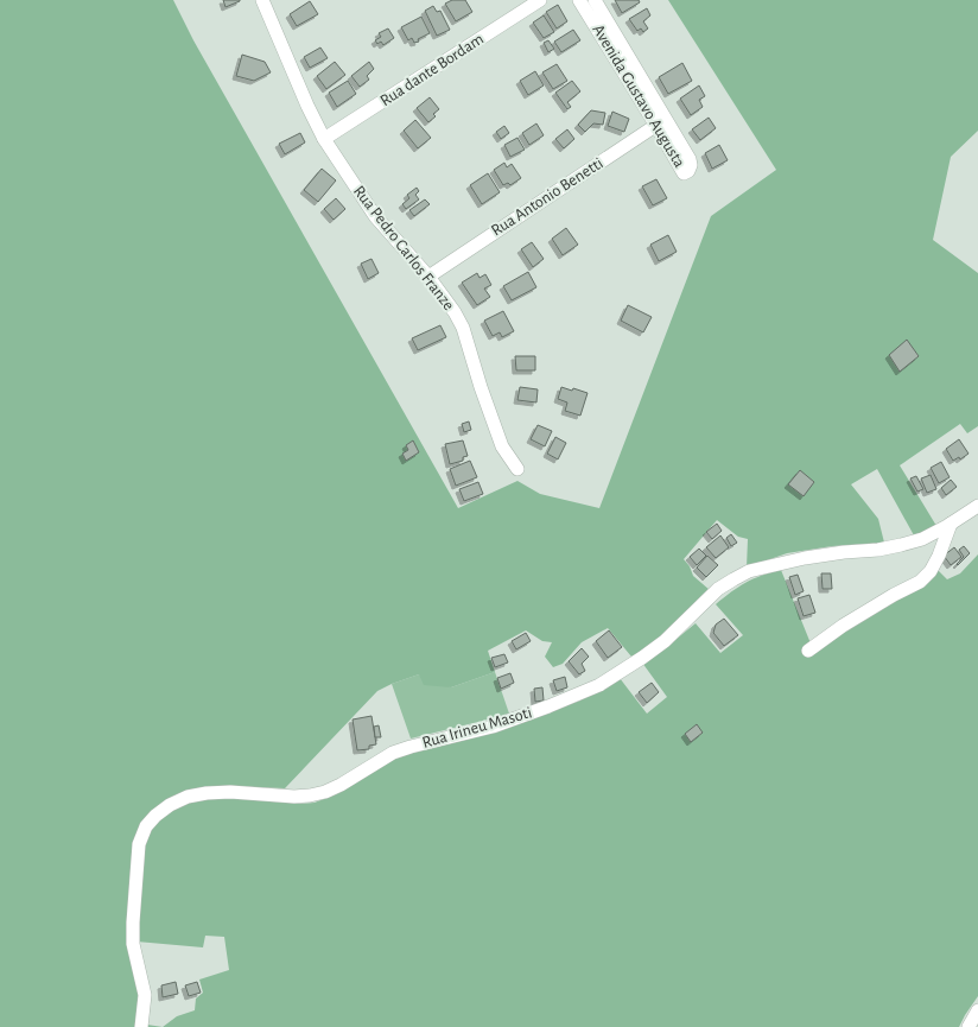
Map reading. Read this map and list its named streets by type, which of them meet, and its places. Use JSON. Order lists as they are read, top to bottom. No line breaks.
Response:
{"streets":{"street":["Rua dante Bordam","Avenida Gustavo Augusta","Rua Antonio Benetti","Rua Pedro Carlos Franze","Rua Irineu Masoti"]},"crossings":[["Rua dante Bordam","Rua Pedro Carlos Franze"],["Avenida Gustavo Augusta","Rua Antonio Benetti"],["Rua Antonio Benetti","Rua Pedro Carlos Franze"]]}
